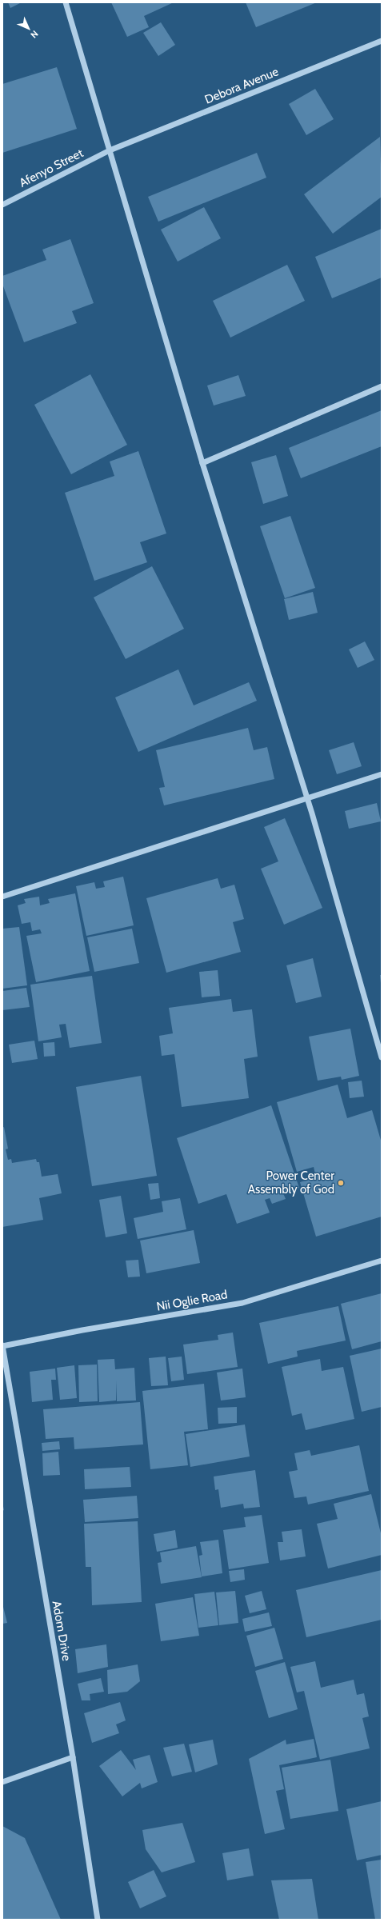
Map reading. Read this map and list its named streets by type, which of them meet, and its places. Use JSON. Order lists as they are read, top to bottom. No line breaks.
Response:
{"streets":{"street":["Debora Avenue","Afenyo Street","Nii Oglie Road","Adom Drive"]},"crossings":[["Debora Avenue","Afenyo Street"],["Nii Oglie Road","Adom Drive"]],"places":["Power Center Assembly of God"],"north":"bottom right"}
